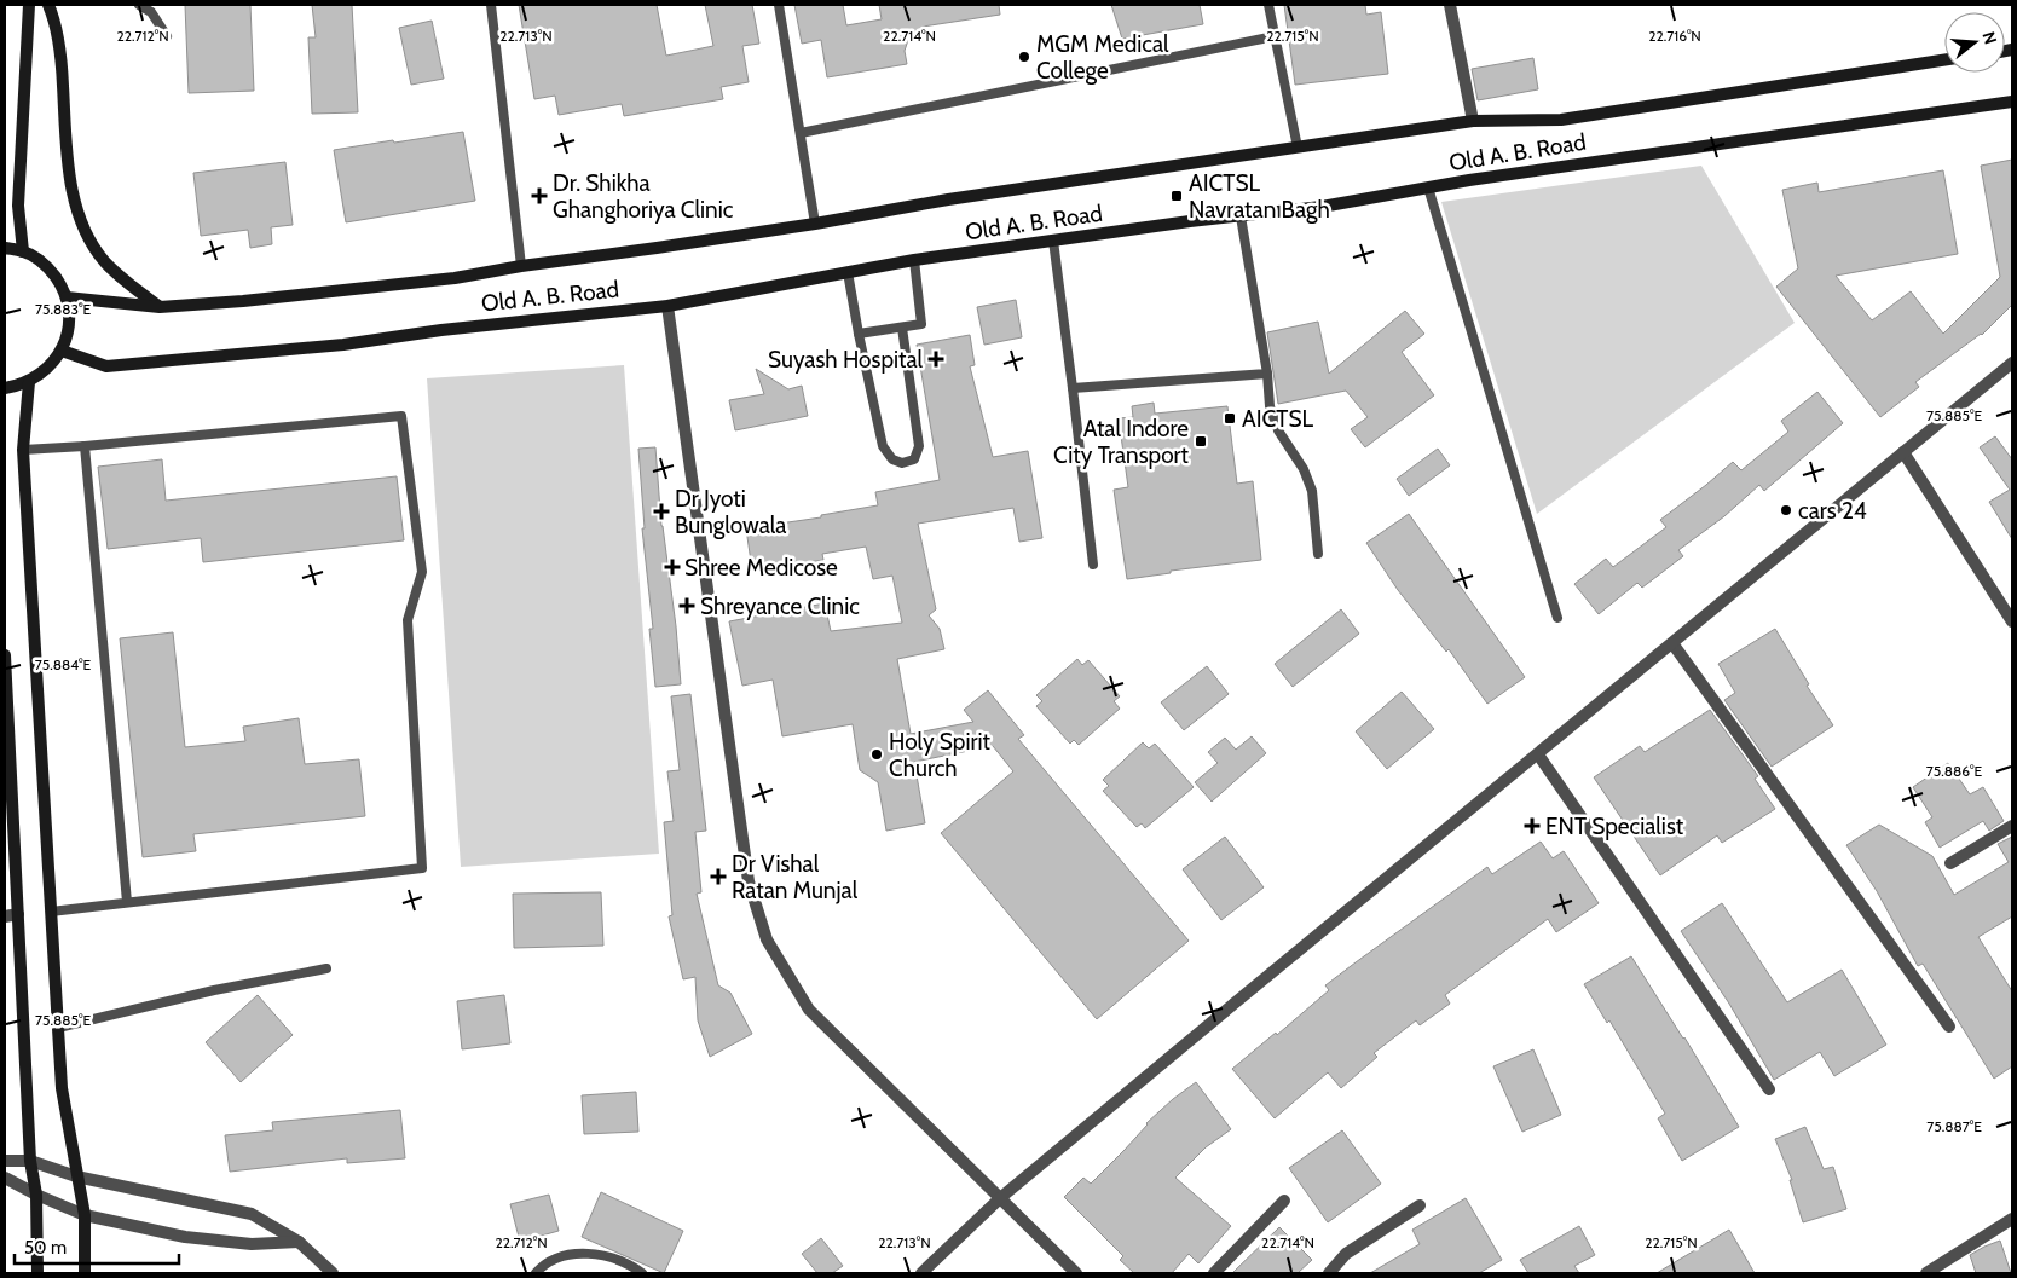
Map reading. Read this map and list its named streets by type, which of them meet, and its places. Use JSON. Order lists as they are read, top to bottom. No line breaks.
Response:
{"streets":{"main road":["Old A. B. Road"]},"places":{"other":["MGM Medical College","cars 24","Holy Spirit Church"],"health":["Dr. Shikha Ghanghoriya Clinic","Suyash Hospital","Dr Jyoti Bunglowala","Shree Medicose","Shreyance Clinic","ENT Specialist","Dr Vishal Ratan Munjal"],"transit":["AICTSL Navratan Bagh","AICTSL","Atal Indore City Transport"]},"scale_bar":"50 m","north":"right","coordinates":["22.712°N","22.713°N","22.714°N","22.715°N","22.716°N","75.883°E","75.885°E","75.884°E","75.886°E","75.887°E"]}
